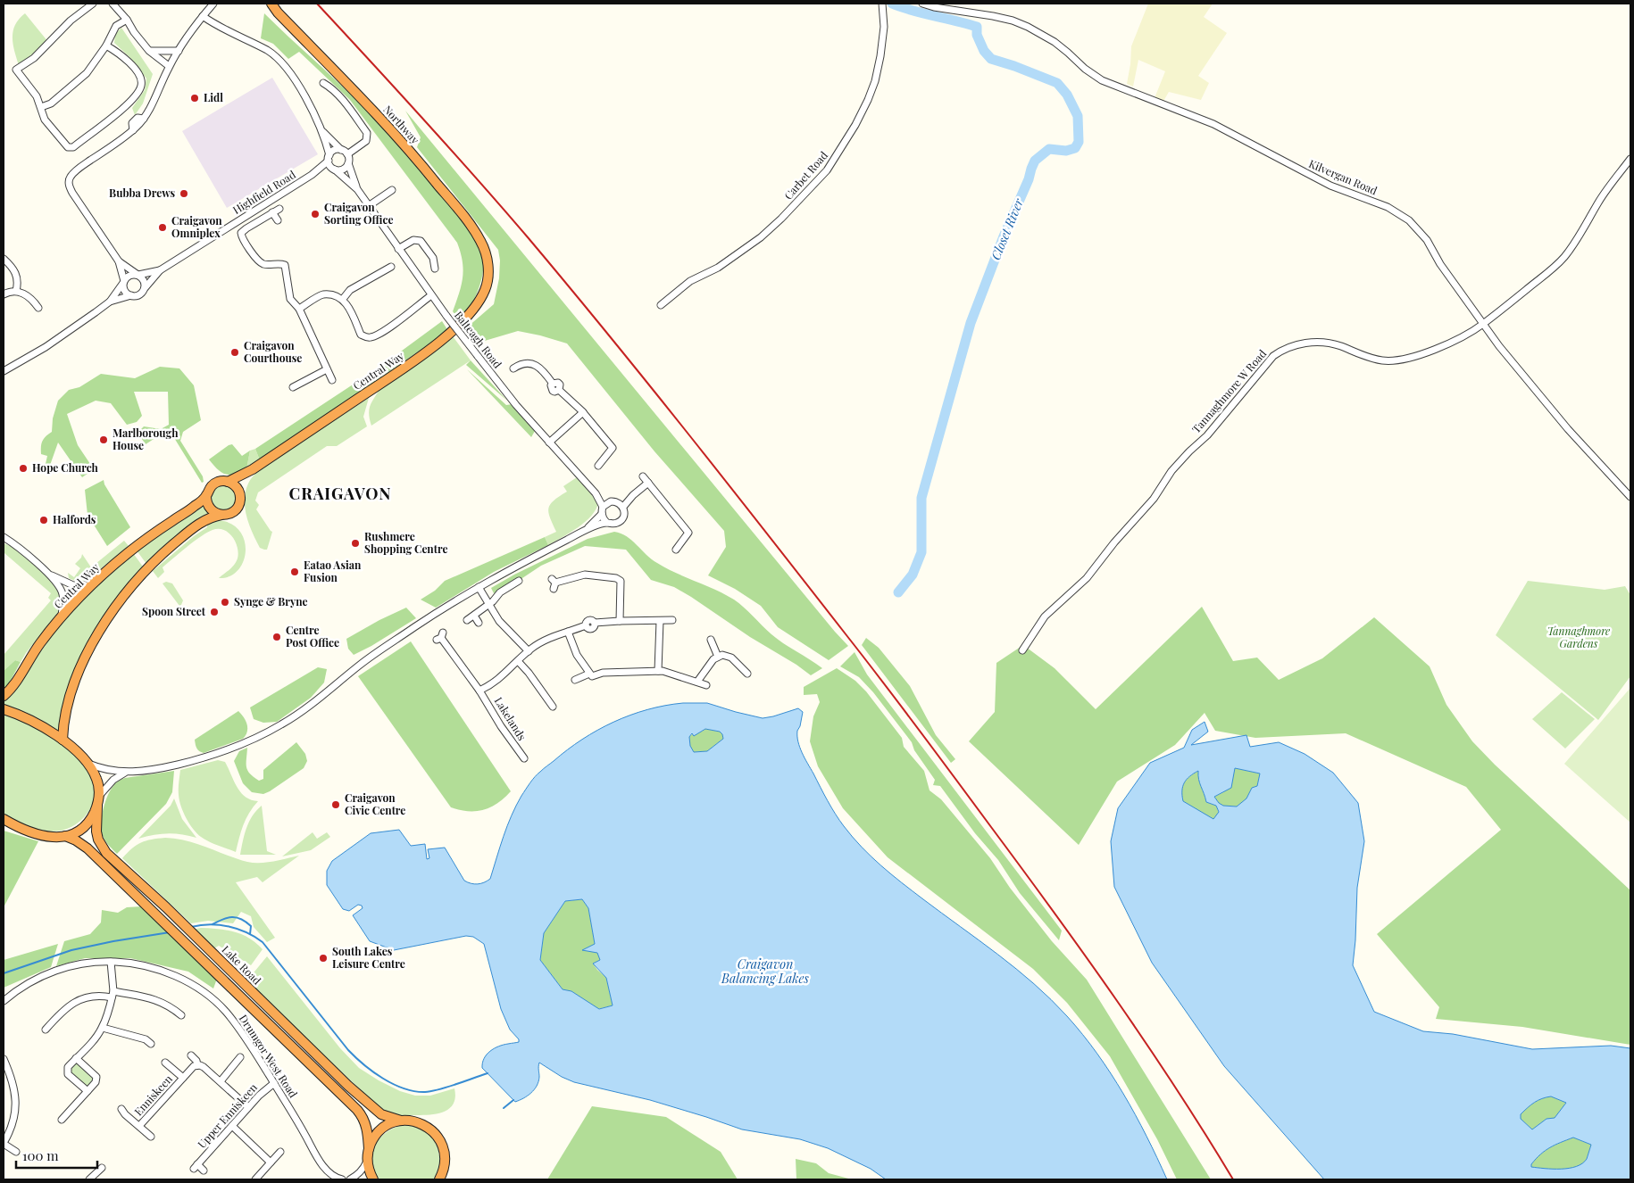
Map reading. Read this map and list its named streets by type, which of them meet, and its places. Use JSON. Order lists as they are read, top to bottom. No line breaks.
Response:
{"streets":{"highway":["Northway","Central Way","Lake Road"],"street":["Carbet Road","Kilvergan Road","Highfield Road","Balteagh Road","Tannaghmore W Road","Lakelands","Drumgor West Road","Enniskeen","Upper Enniskeen"]},"crossings":[["Northway","Central Way"],["Kilvergan Road","Tannaghmore W Road"],["Highfield Road","Balteagh Road"],["Drumgor West Road","Upper Enniskeen"]],"districts":["CRAIGAVON"],"water":["Closet River","Craigavon Balancing Lakes"],"parks":["Tannaghmore Gardens"],"places":["Lidl","Bubba Drews","Craigavon Sorting Office","Craigavon Omniplex","Craigavon Courthouse","Marlborough House","Hope Church","Halfords","Rushmere Shopping Centre","Eatao Asian Fusion","Synge & Bryne","Spoon Street","Centre Post Office","Craigavon Civic Centre","South Lakes Leisure Centre"],"scale_bar":"100 m"}
